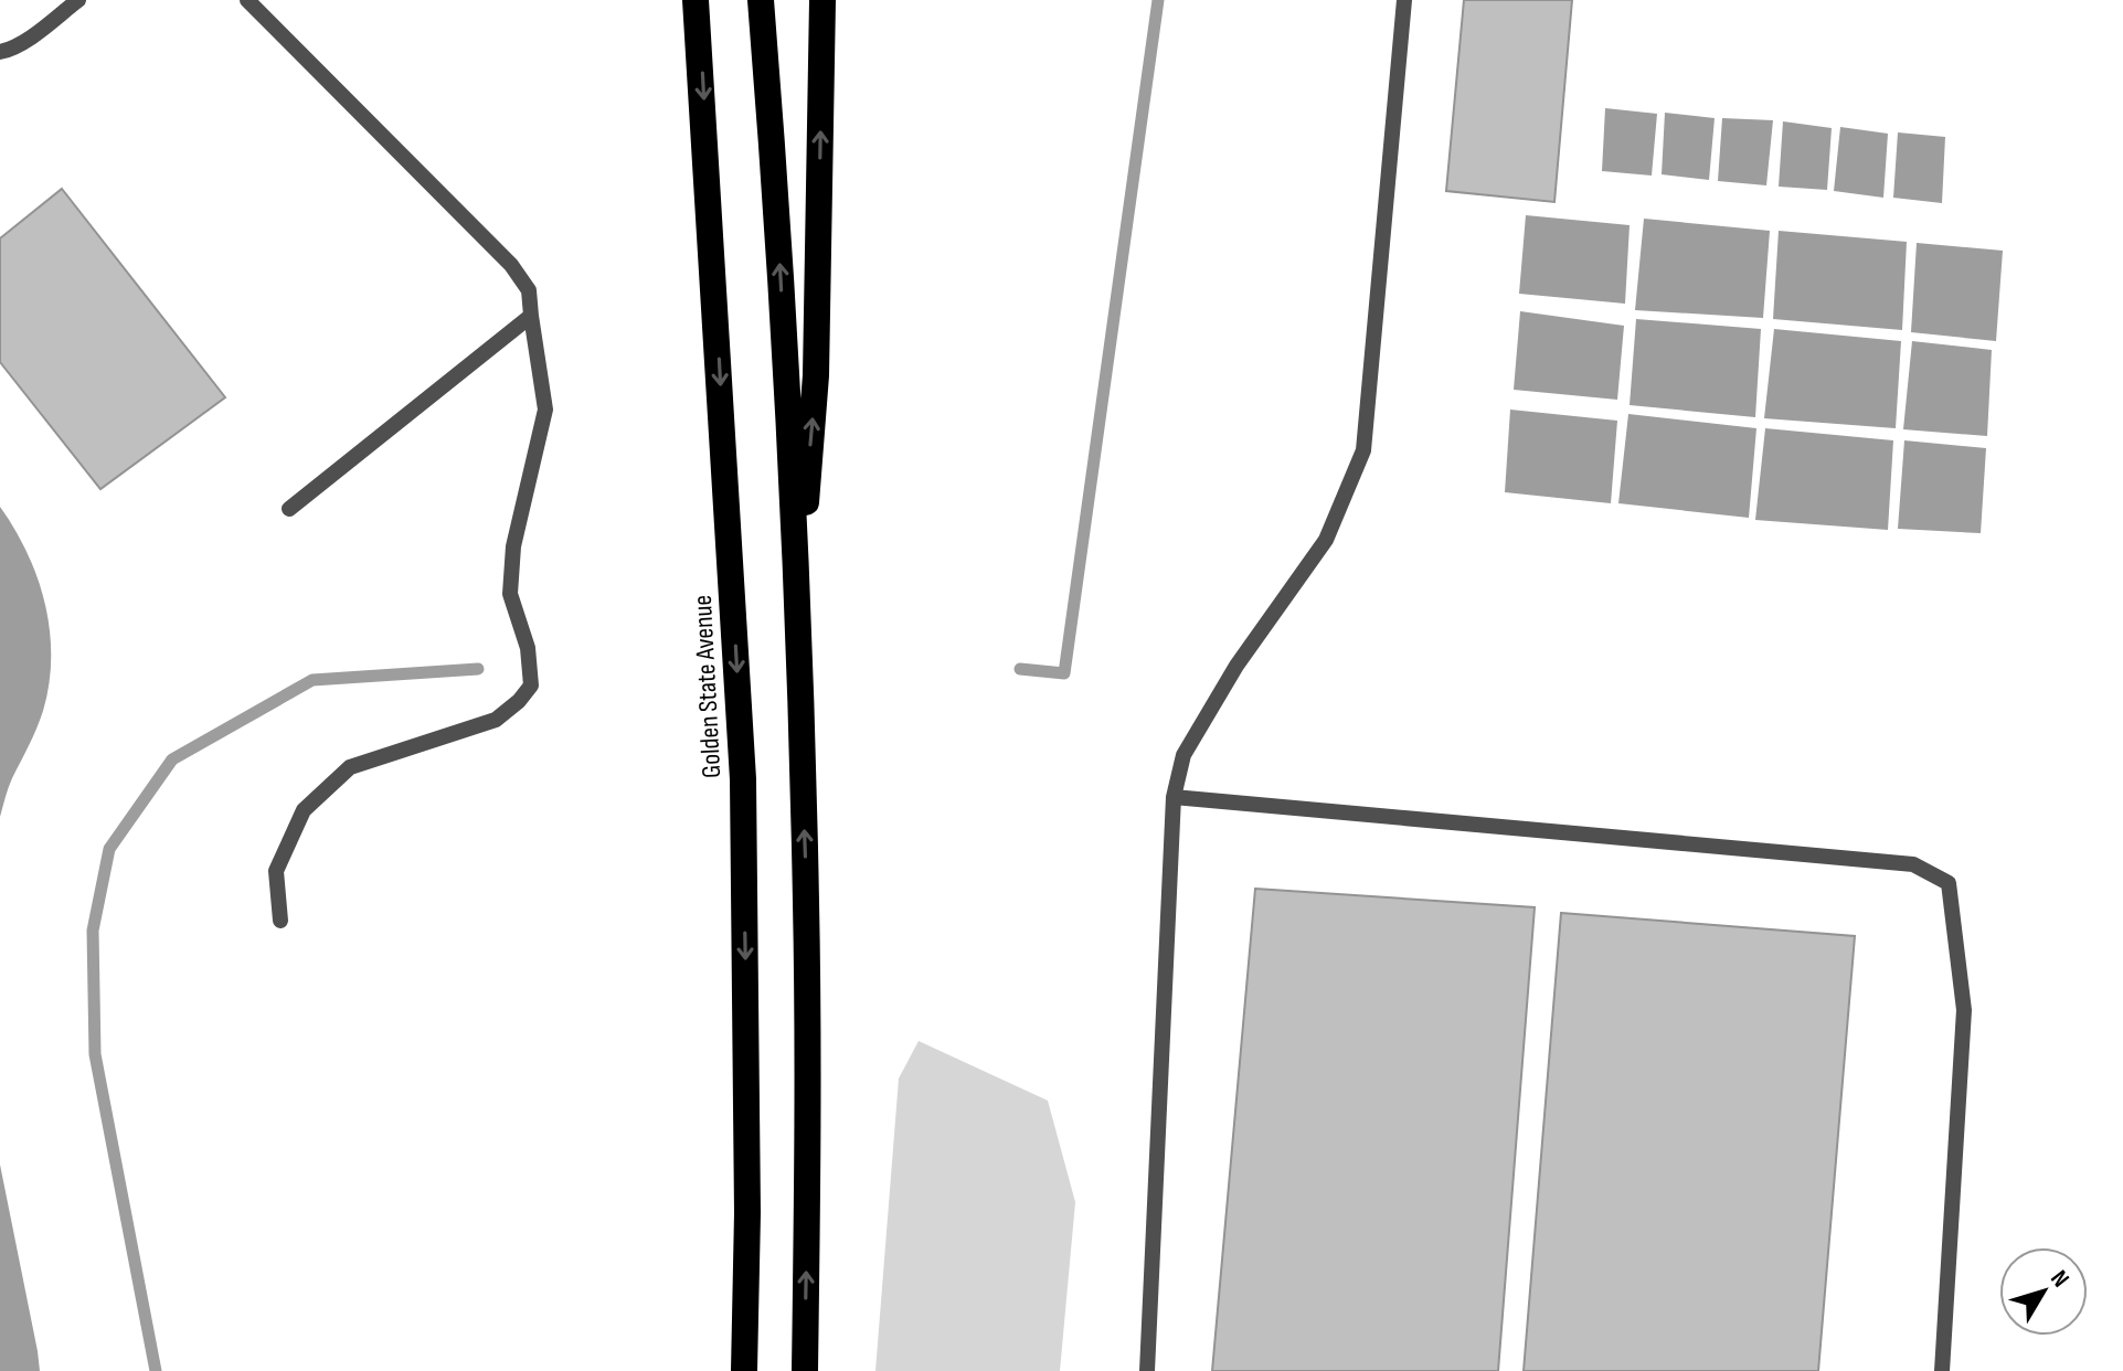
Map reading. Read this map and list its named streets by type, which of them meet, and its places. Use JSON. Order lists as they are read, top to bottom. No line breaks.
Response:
{"streets":{"highway":["Golden State Avenue"]},"north":"top right"}
